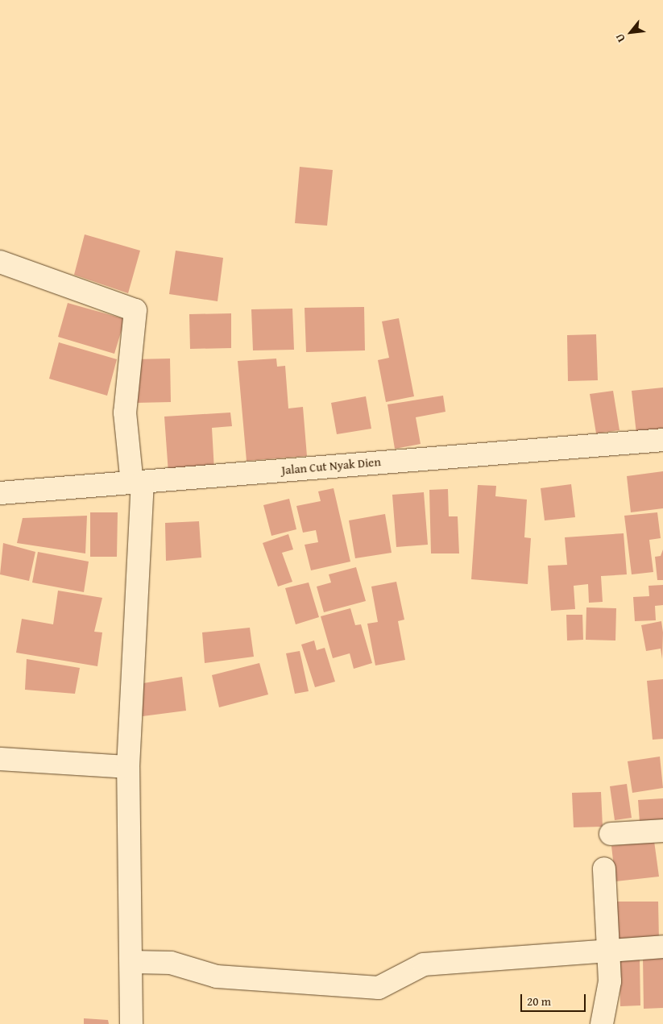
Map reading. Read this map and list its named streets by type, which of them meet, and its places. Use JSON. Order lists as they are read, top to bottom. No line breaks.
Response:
{"streets":{"street":["Jalan Cut Nyak Dien"]},"scale_bar":"20 m","north":"bottom left"}
